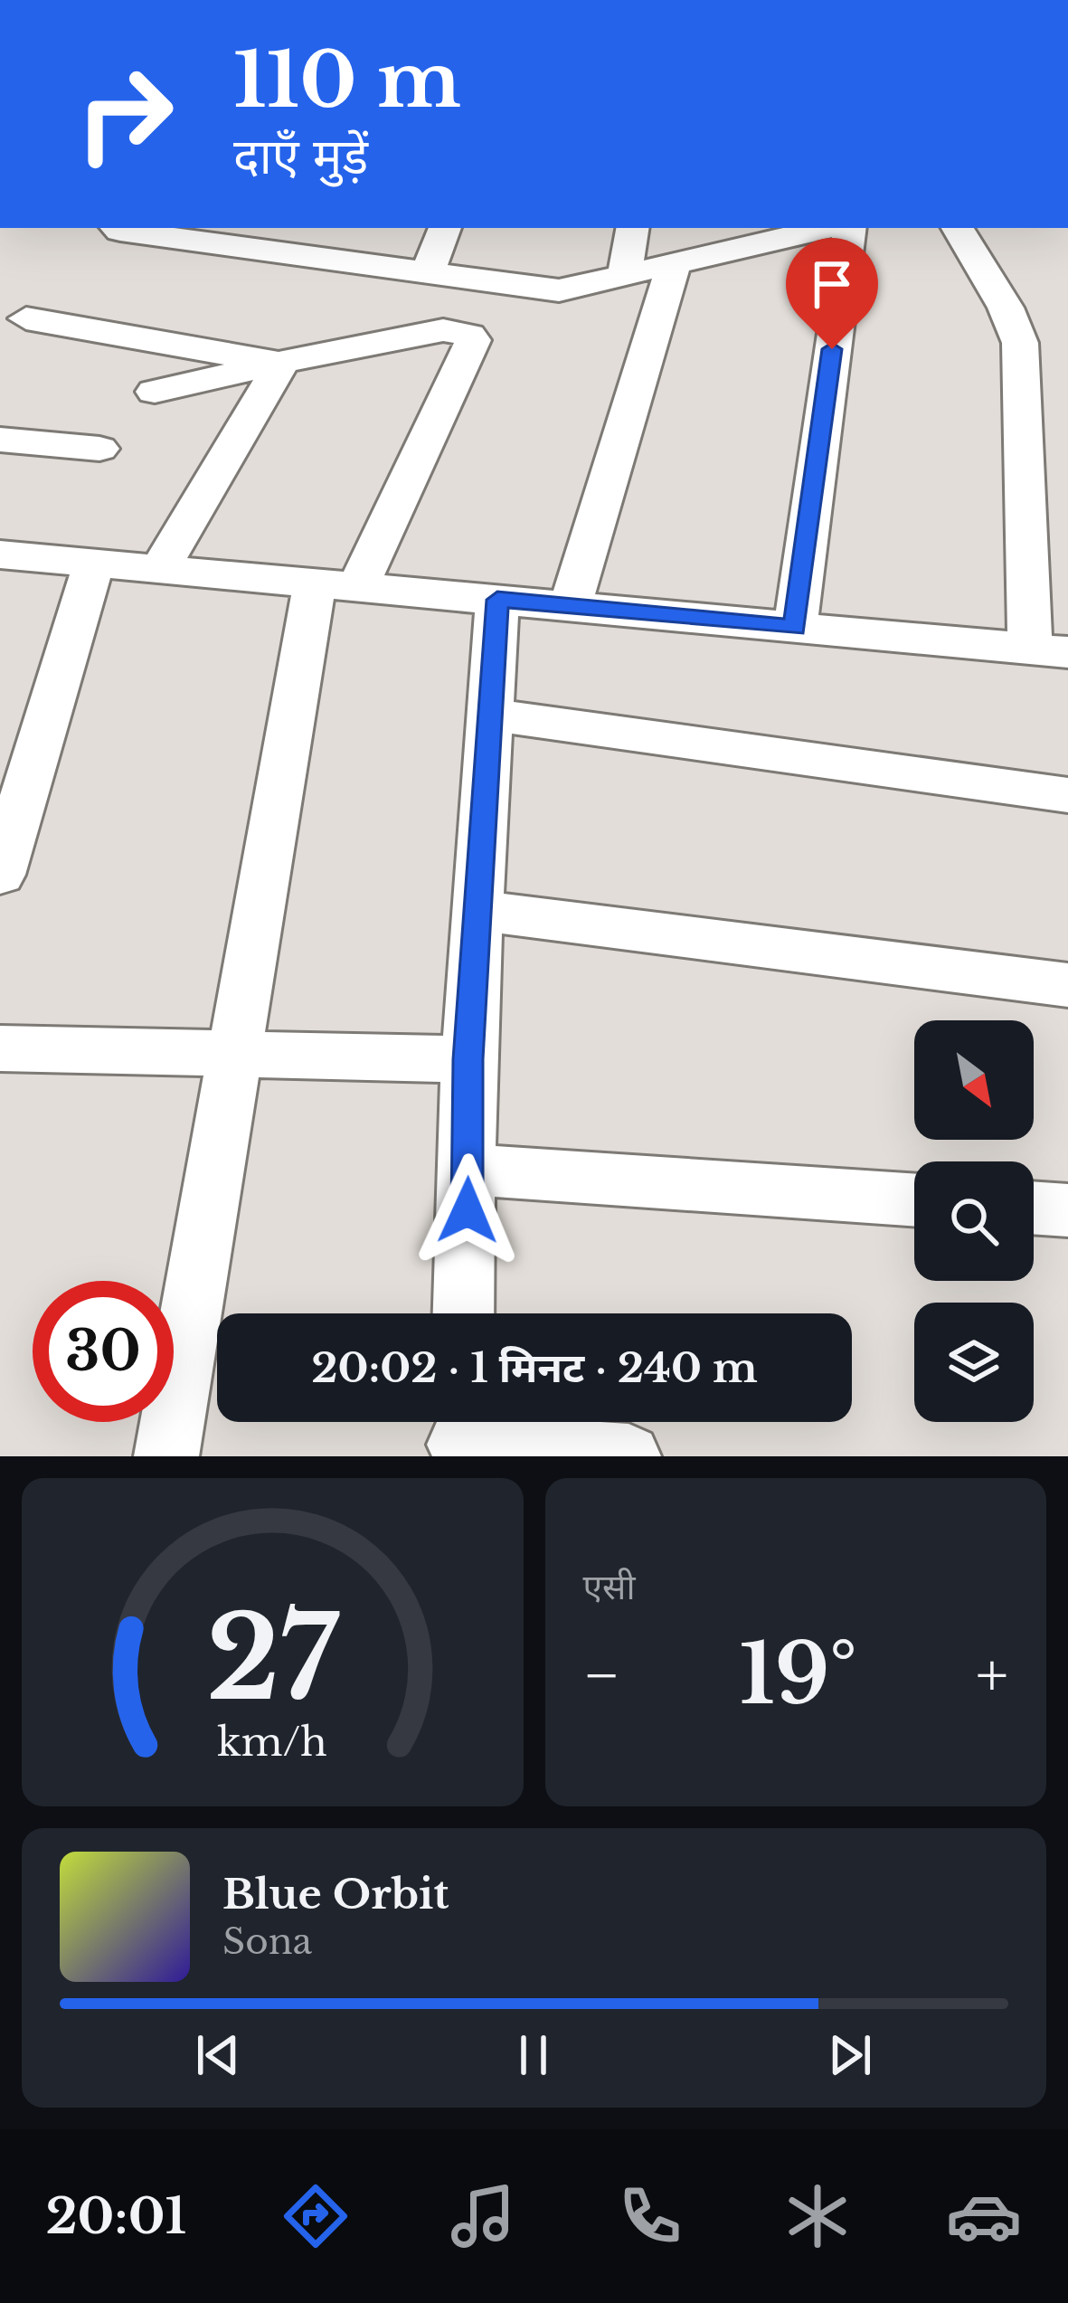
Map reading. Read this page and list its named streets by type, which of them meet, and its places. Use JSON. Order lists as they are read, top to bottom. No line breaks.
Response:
{"north":"bottom right","page":{"turn":["110 m","दाएँ मुड़ें"],"limit":"30","trip":"20:02 · 1 मिनट · 240 m","tile":"एसी","heat":["−","19°","+"],"song":["Blue Orbit","Sona"],"tabs":"20:01","gauge":["27","km/h"]}}
